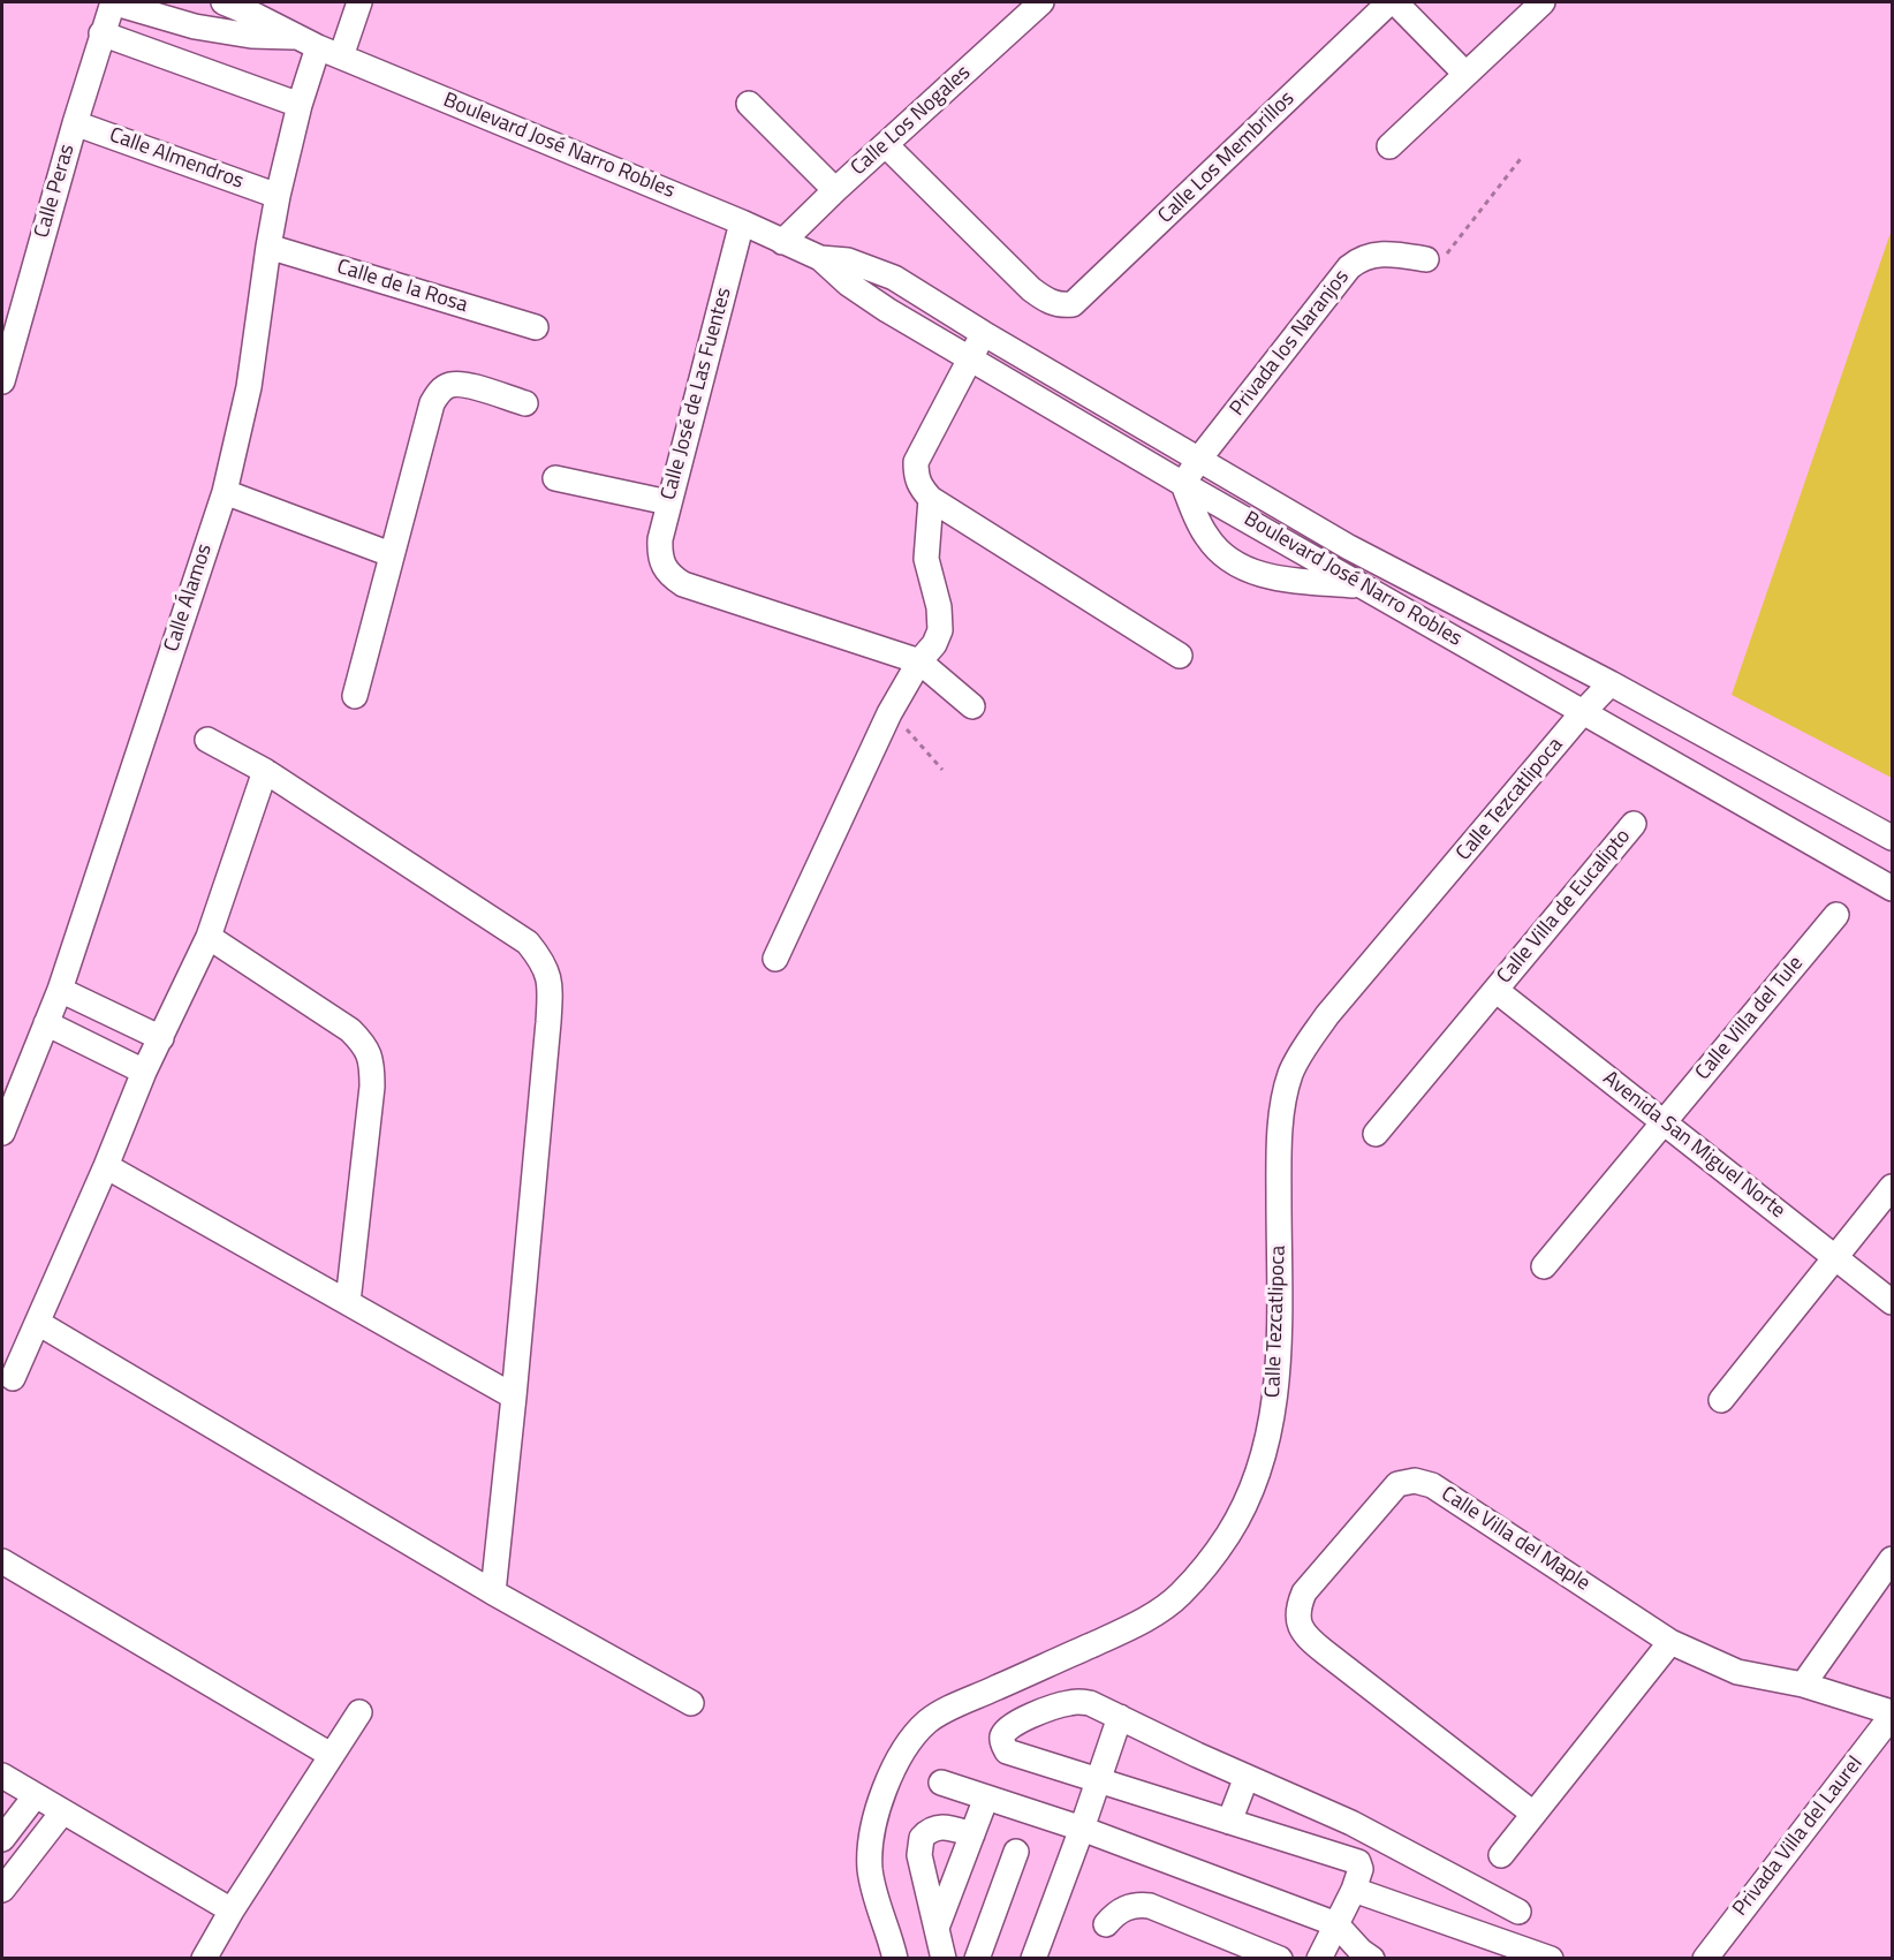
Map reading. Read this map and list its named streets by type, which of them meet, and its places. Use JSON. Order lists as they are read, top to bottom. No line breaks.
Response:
{"streets":{"street":["Calle Los Nogales","Boulevard José Narro Robles","Calle Los Membrillos","Calle Almendros","Calle Peras","Calle de la Rosa","Privada los Naranjos","Calle José de Las Fuentes","Calle Álamos","Calle Tezcatlipoca","Calle Villa de Eucalipto","Calle Villa del Tule","Avenida San Miguel Norte","Calle Villa del Maple","Privada Villa del Laurel"]},"crossings":[["Calle Los Nogales","Boulevard José Narro Robles"],["Calle Los Nogales","Calle Los Membrillos"],["Boulevard José Narro Robles","Calle Peras"],["Boulevard José Narro Robles","Privada los Naranjos"],["Boulevard José Narro Robles","Calle José de Las Fuentes"],["Boulevard José Narro Robles","Calle Álamos"],["Boulevard José Narro Robles","Calle Tezcatlipoca"],["Calle Almendros","Calle Peras"],["Calle Almendros","Calle Álamos"],["Calle de la Rosa","Calle Álamos"],["Calle Villa de Eucalipto","Avenida San Miguel Norte"],["Calle Villa del Tule","Avenida San Miguel Norte"],["Calle Villa del Maple","Privada Villa del Laurel"]]}
